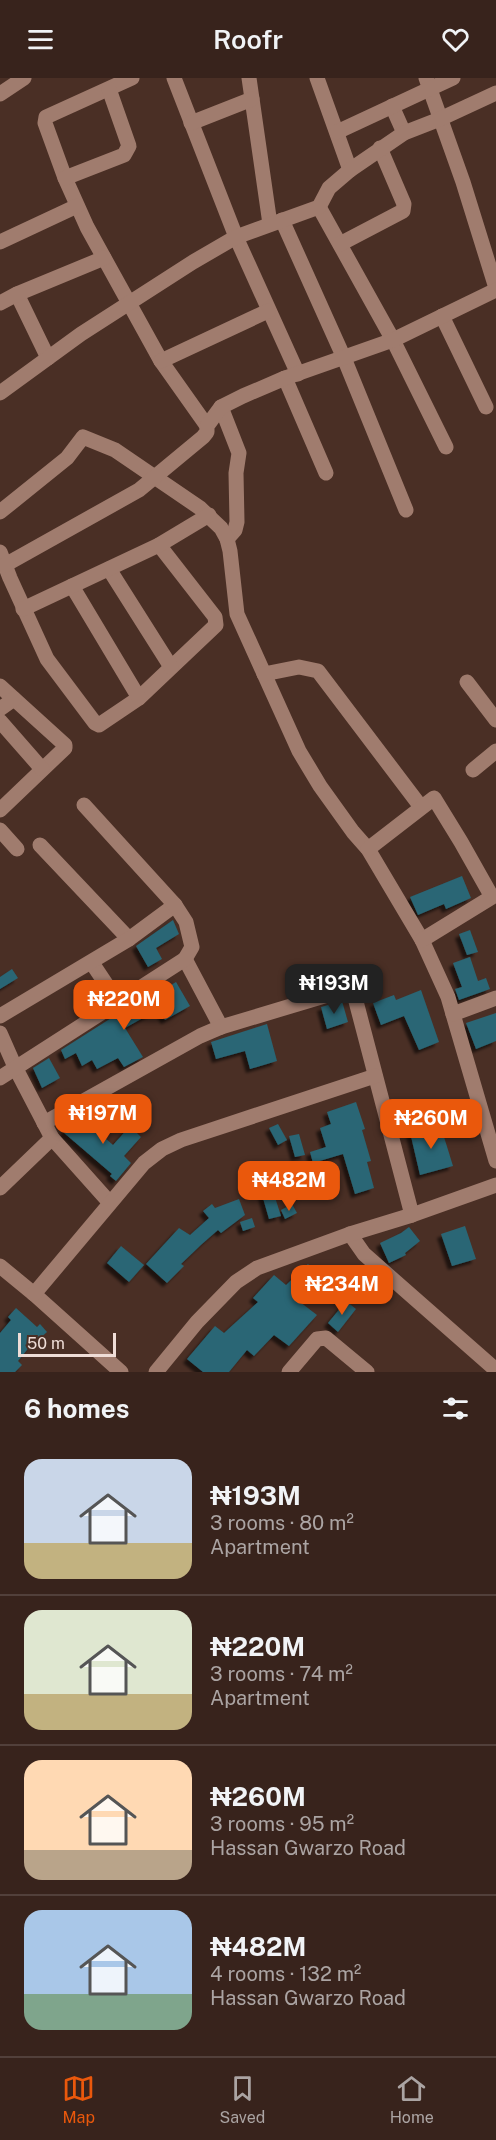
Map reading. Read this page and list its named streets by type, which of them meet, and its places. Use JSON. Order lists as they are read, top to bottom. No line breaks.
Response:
{"scale_bar":"50 m","page":{"header":"Roofr","price":["₦193M","₦220M","₦197M","₦260M","₦482M","₦234M"],"scale":"50 m","heading":"6 homes","list":[{"name":"₦193M","note":"3 rooms · 80 m² · Apartment"},{"name":"₦220M","note":"3 rooms · 74 m² · Apartment"},{"name":"₦260M","note":"3 rooms · 95 m² · Hassan Gwarzo Road"},{"name":"₦482M","note":"4 rooms · 132 m² · Hassan Gwarzo Road"}],"tabs":["Map","Saved","Home"]}}
